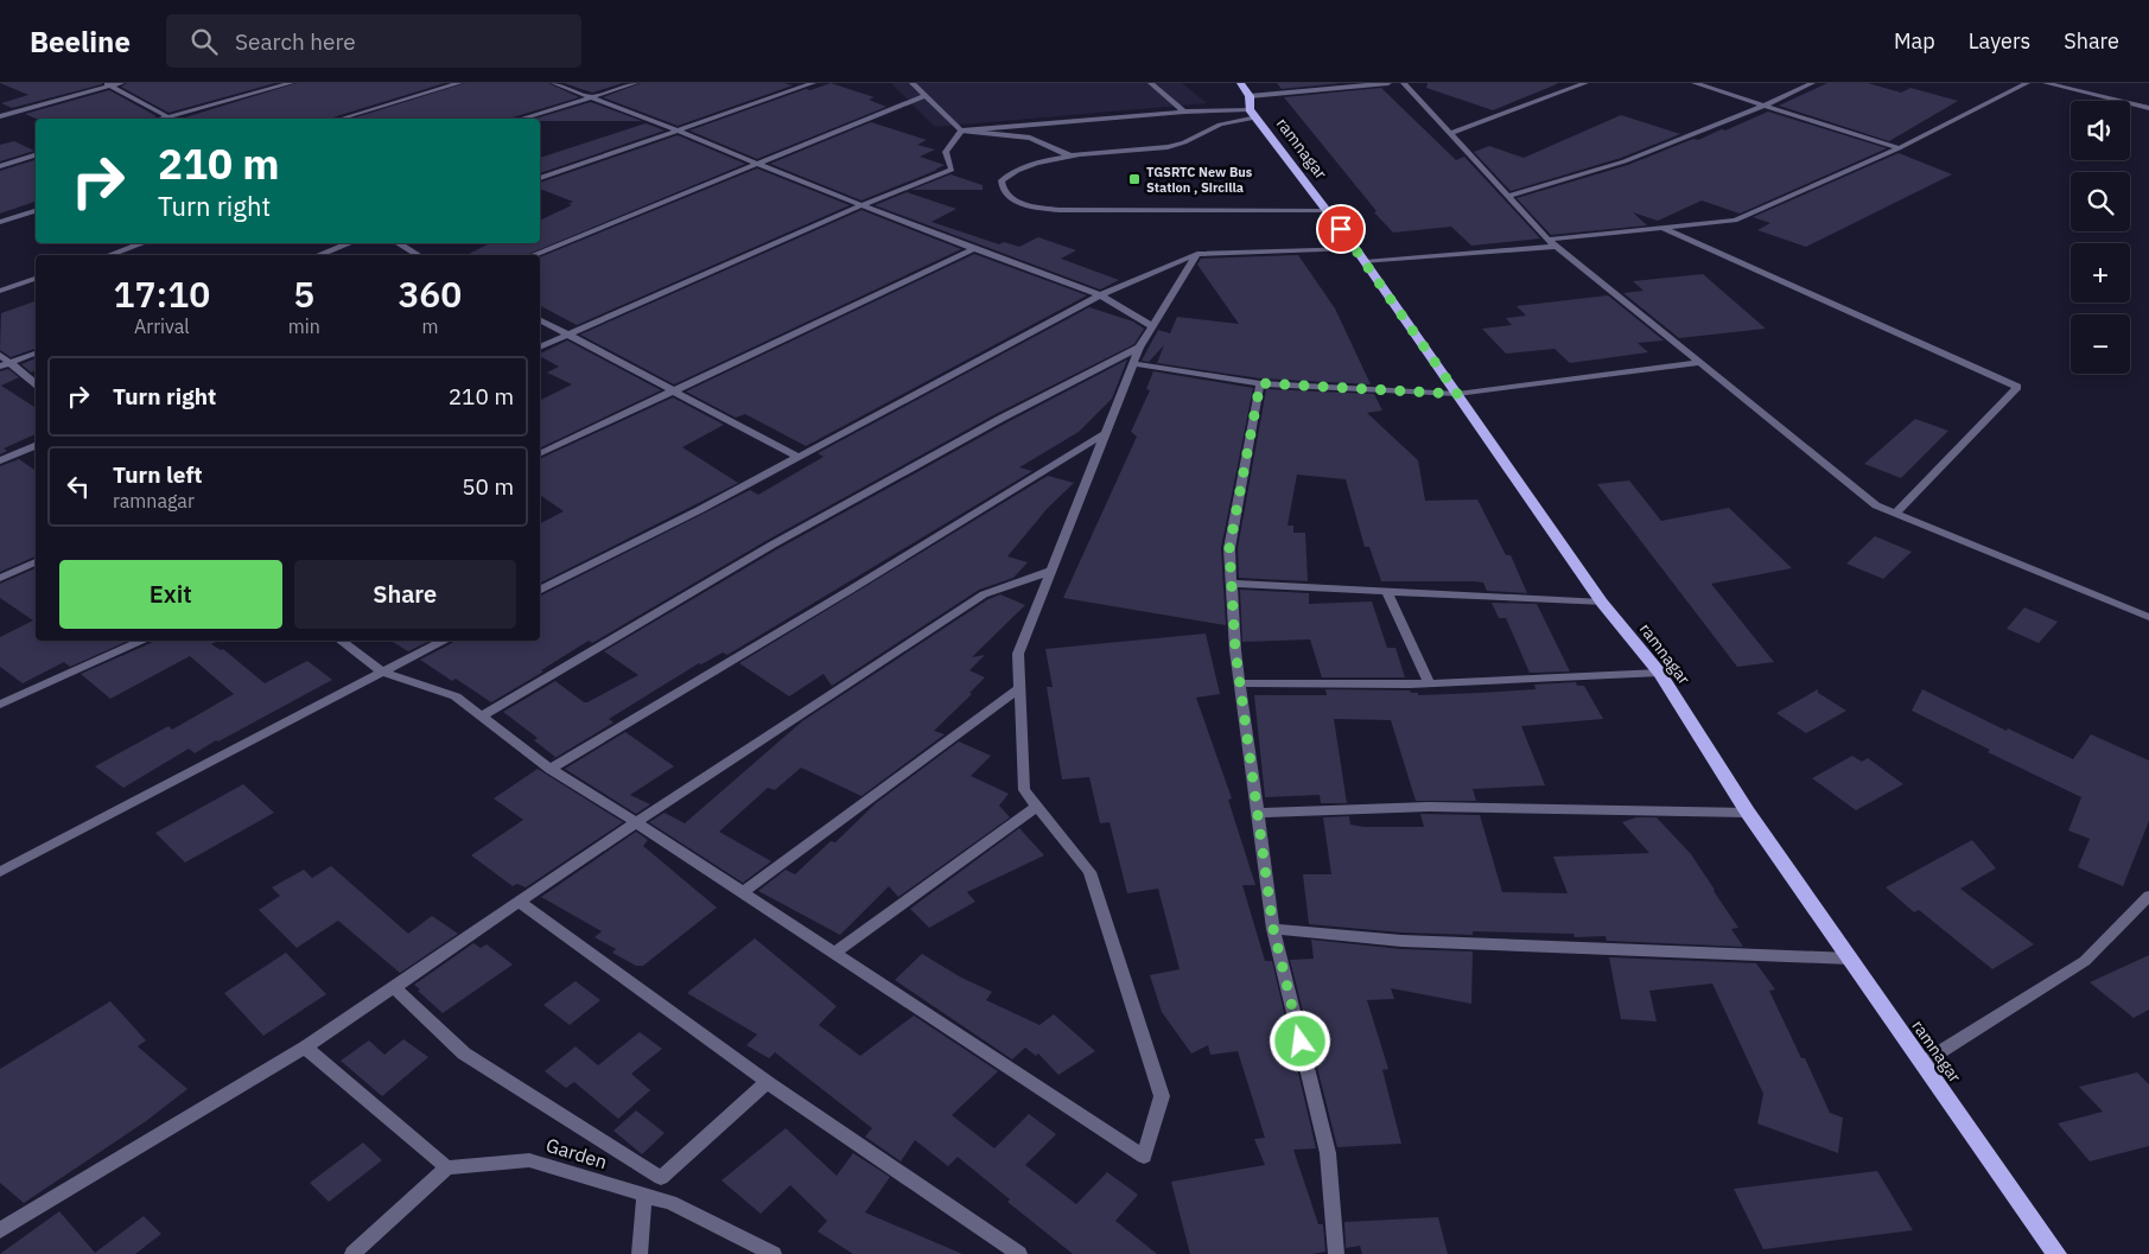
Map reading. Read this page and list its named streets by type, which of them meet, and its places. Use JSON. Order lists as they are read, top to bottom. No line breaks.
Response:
{"streets":{"main road":["ramnagar"],"street":["Garden"]},"places":{"transit":["TGSRTC New Bus Station , Sircilla"]},"page":{"header":"Beeline","search":"Search here","nav":["Map","Layers","Share"],"map_buttons":["+","−"],"turn":["210 m","Turn right"],"eta":["17:10","Arrival","5","min","360","m"],"list":[{"name":"Turn right","value":"210 m"},{"name":"Turn left","note":"ramnagar","value":"50 m"}],"buttons":["Exit","Share"]}}
